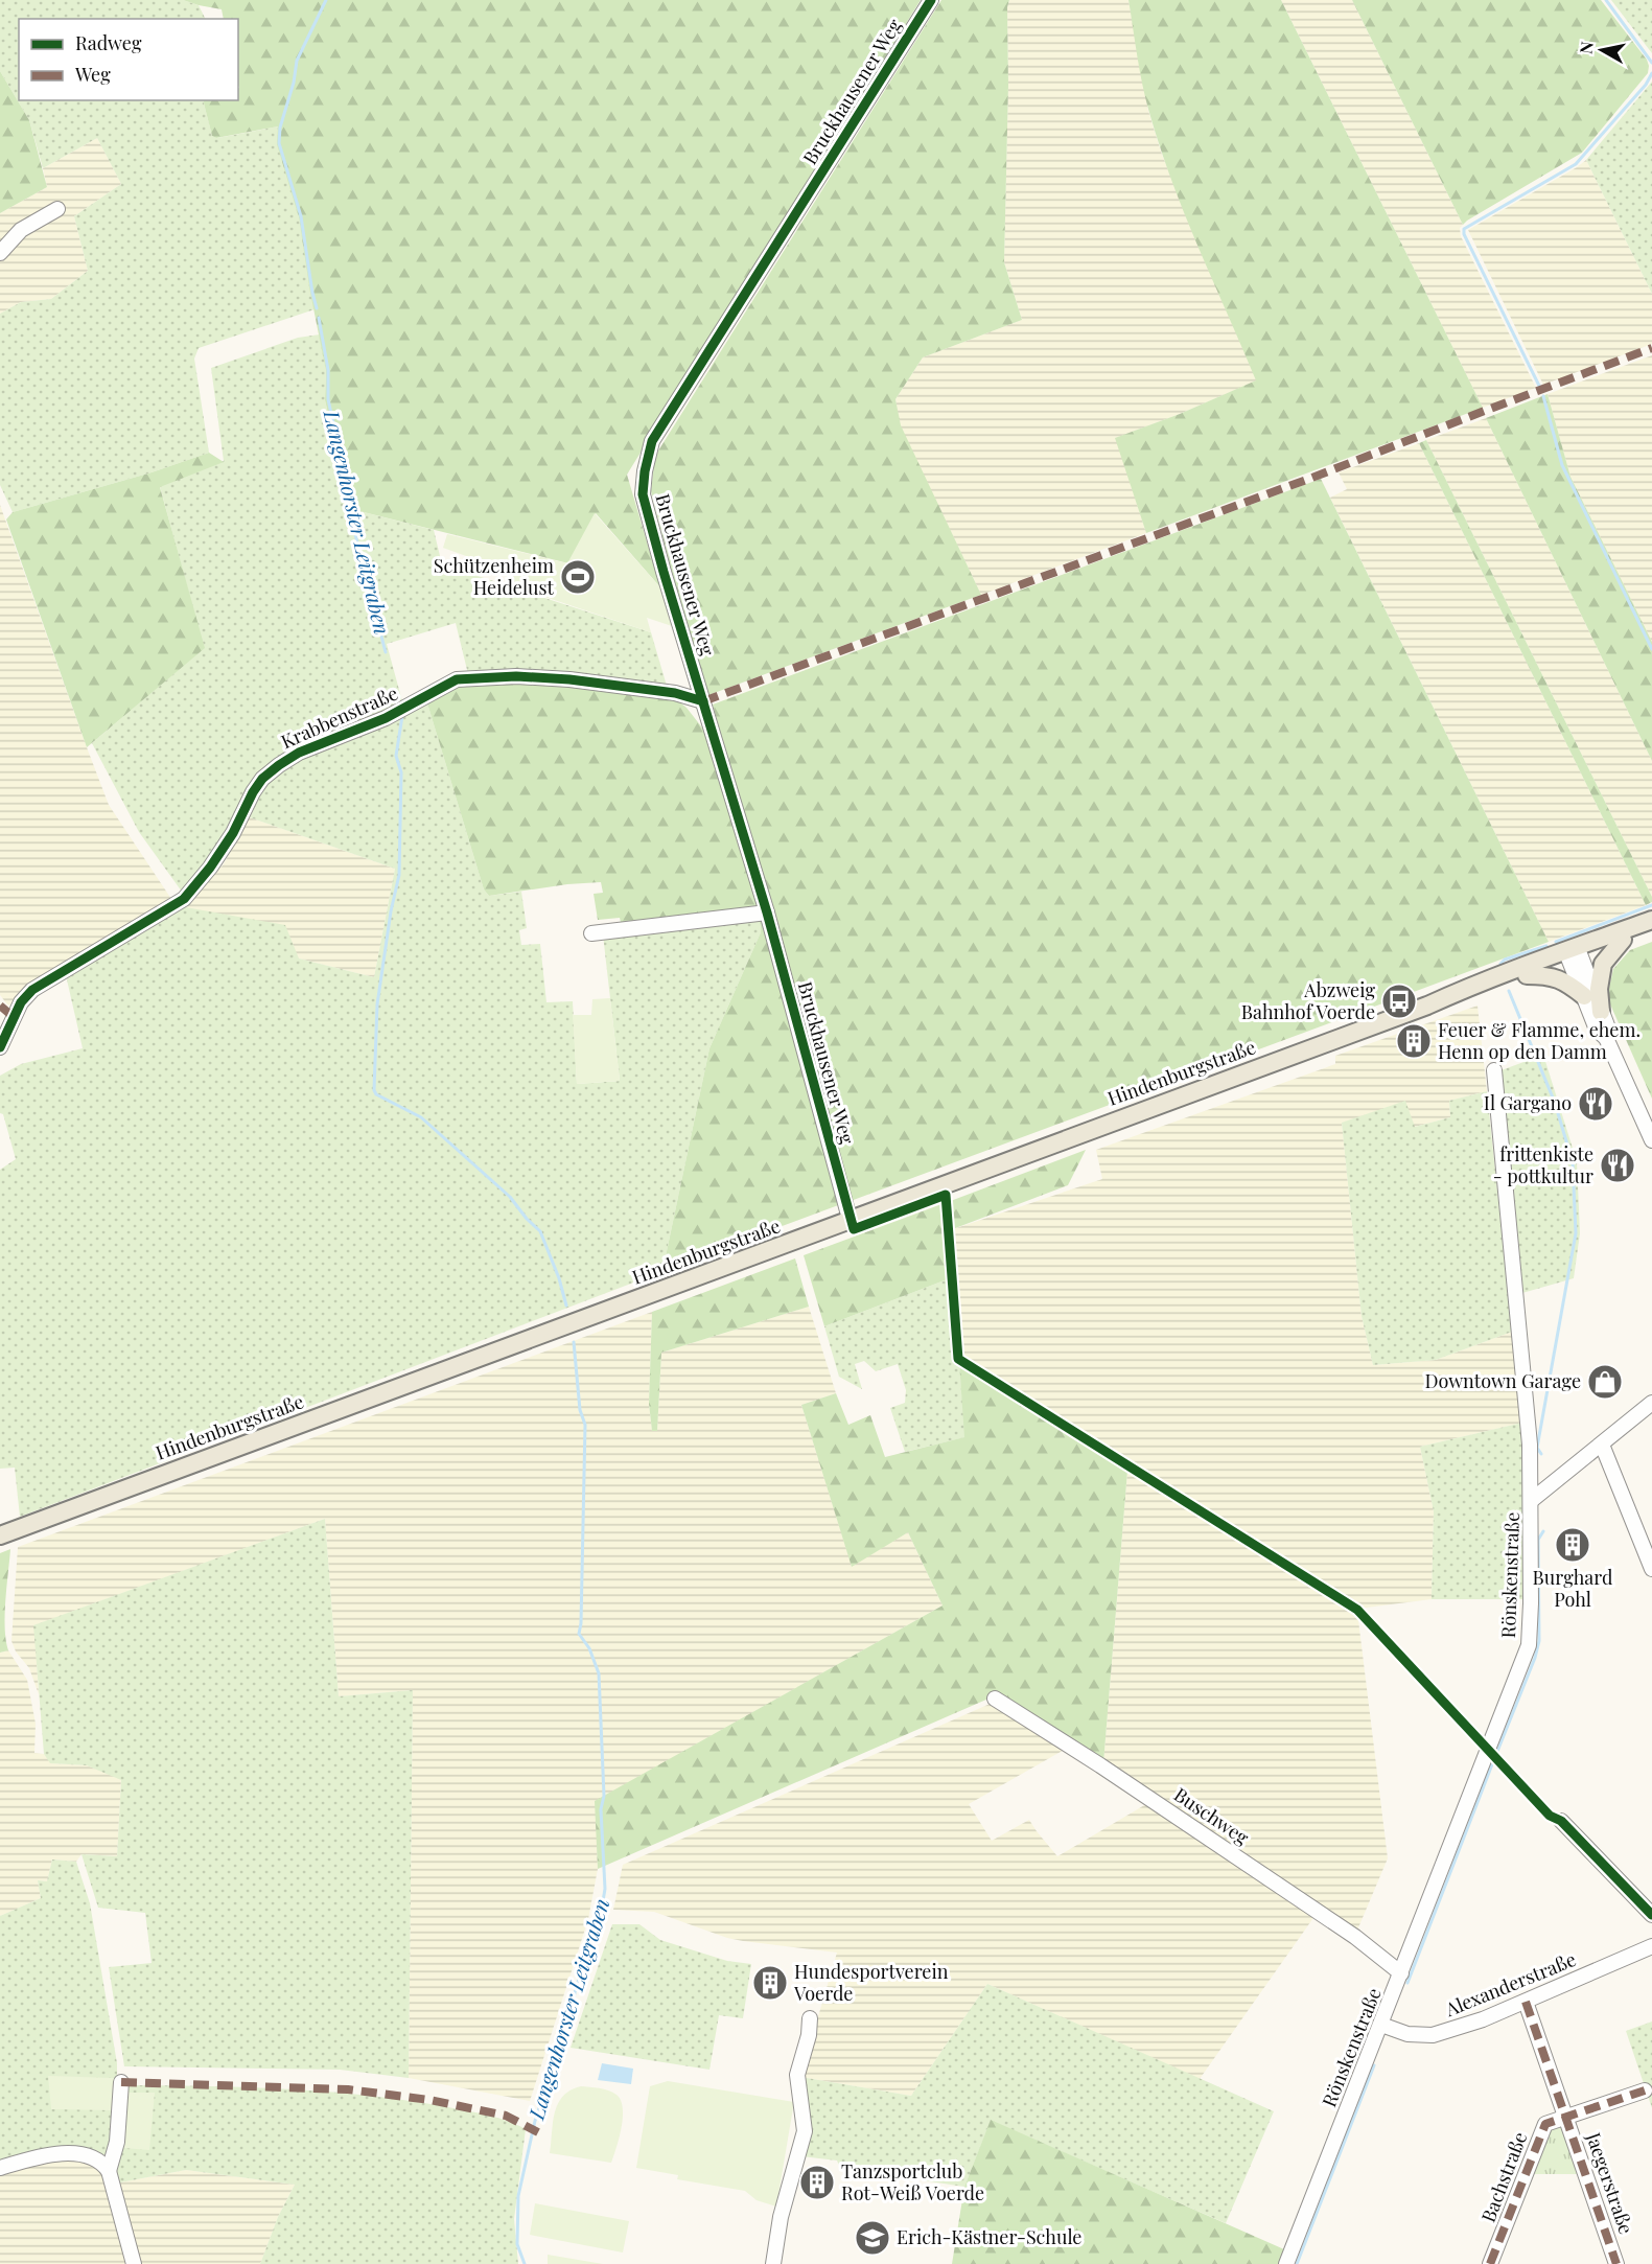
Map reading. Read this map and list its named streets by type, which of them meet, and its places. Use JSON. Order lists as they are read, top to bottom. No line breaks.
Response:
{"streets":{"main road":["Hindenburgstraße"],"street":["Bruckhausener Weg","Krabbenstraße","Rönskenstraße","Buschweg","Alexanderstraße","Bachstraße","Jaegerstraße"]},"crossings":[["Bruckhausener Weg","Krabbenstraße"],["Bruckhausener Weg","Hindenburgstraße"],["Rönskenstraße","Buschweg"],["Rönskenstraße","Alexanderstraße"],["Alexanderstraße","Jaegerstraße"],["Bachstraße","Jaegerstraße"]],"water":["Langenhorster Leitgraben"],"places":{"sports":["Schützenheim Heidelust"],"bus stop":["Abzweig Bahnhof Voerde"],"building":["Feuer & Flamme, ehem. Henn op den Damm","Burghard Pohl","Hundesportverein Voerde","Tanzsportclub Rot-Weiß Voerde"],"restaurant":["Il Gargano","frittenkiste - pottkultur"],"shop":["Downtown Garage"],"school or university":["Erich-Kästner-Schule"]},"legend":["Radweg","Weg"],"north":"left"}
